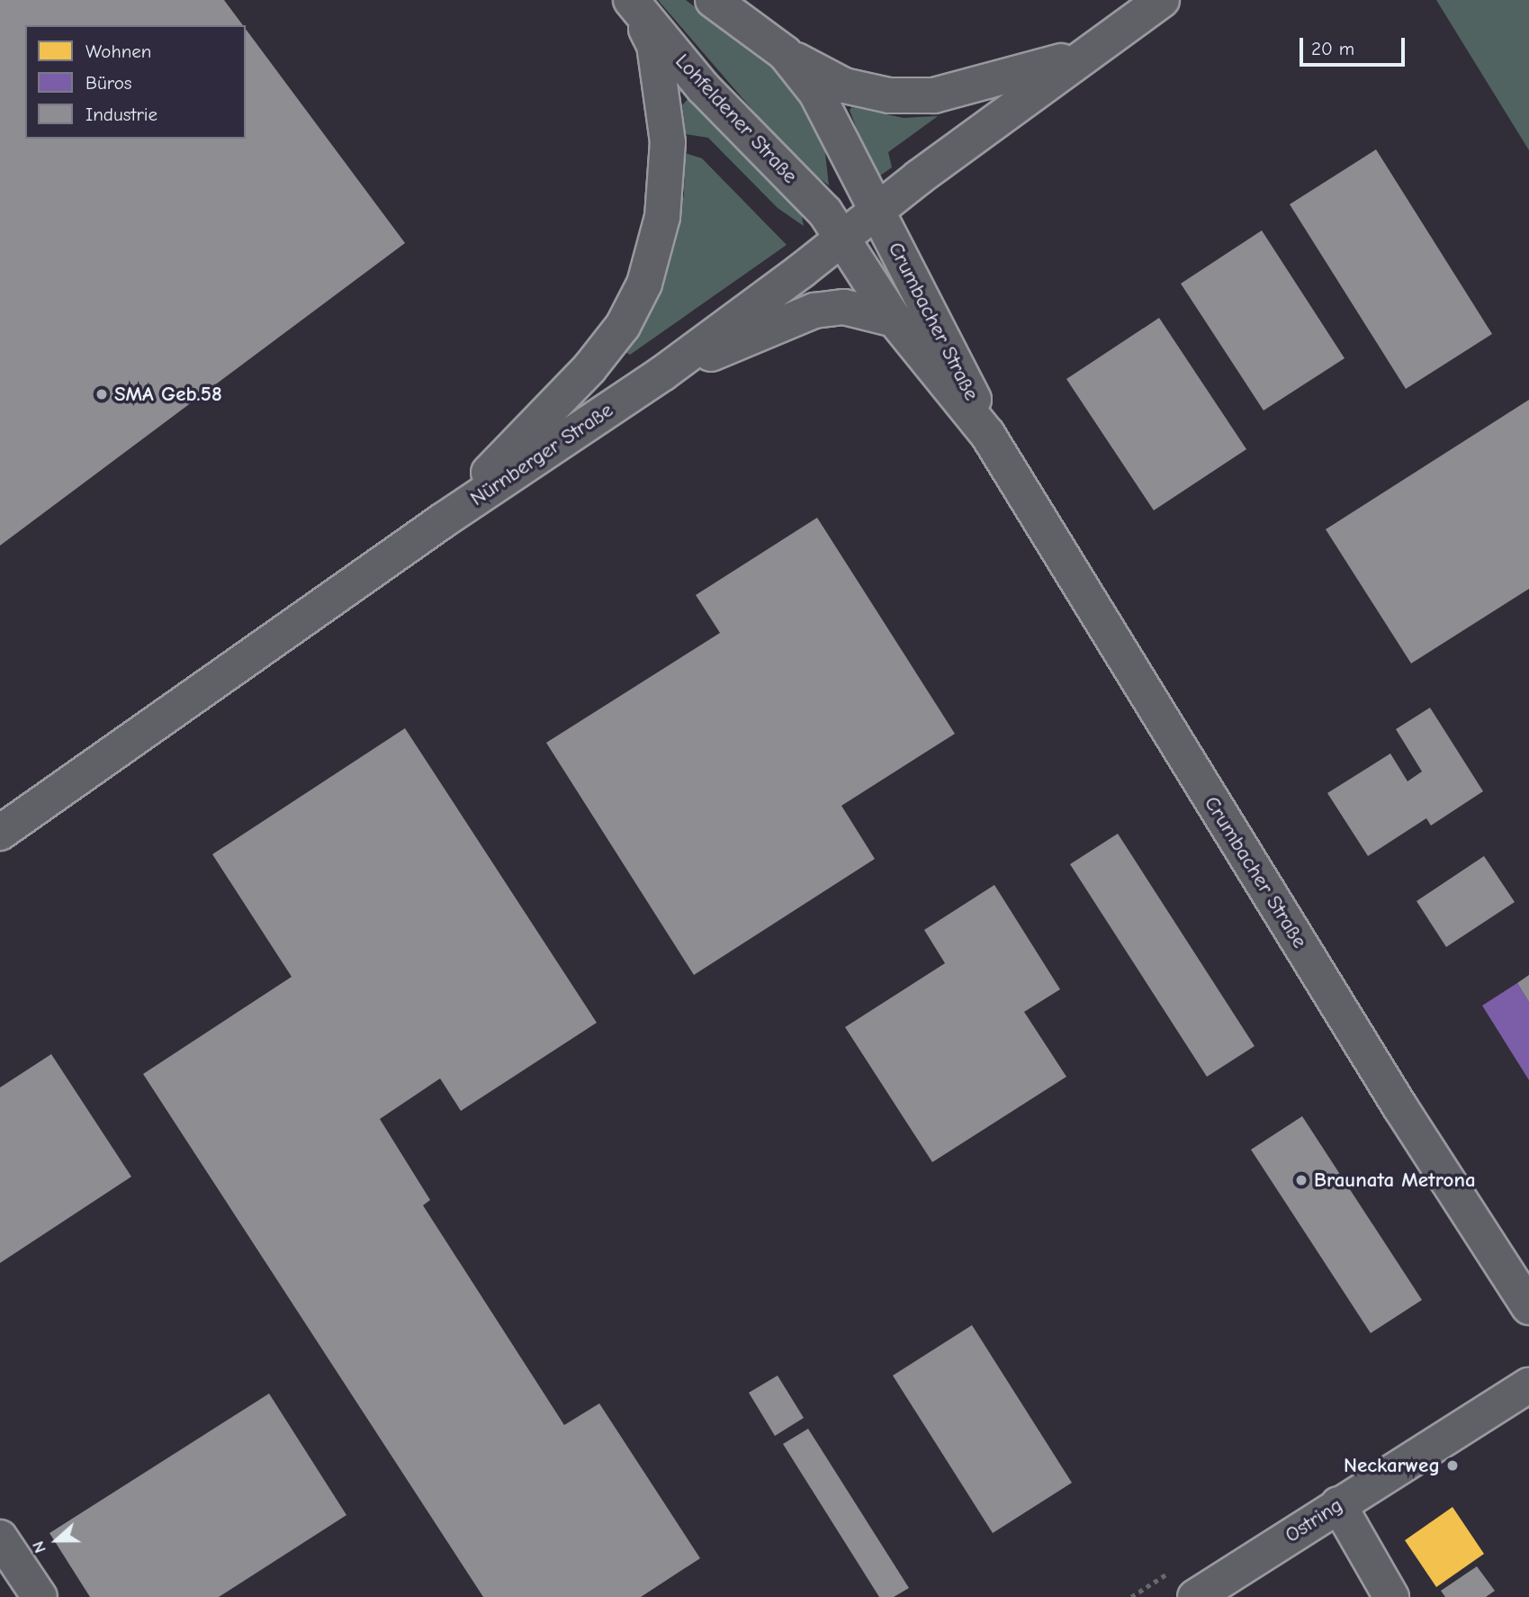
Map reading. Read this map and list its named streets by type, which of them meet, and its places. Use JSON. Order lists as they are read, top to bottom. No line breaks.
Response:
{"streets":{"main road":["Lohfeldener Straße","Crumbacher Straße","Nürnberger Straße","Ostring"]},"crossings":[["Lohfeldener Straße","Crumbacher Straße"],["Lohfeldener Straße","Nürnberger Straße"],["Crumbacher Straße","Nürnberger Straße"]],"places":["SMA Geb.58","Braunata Metrona","Neckarweg"],"legend":["Wohnen","Büros","Industrie"],"scale_bar":"20 m","north":"left"}
